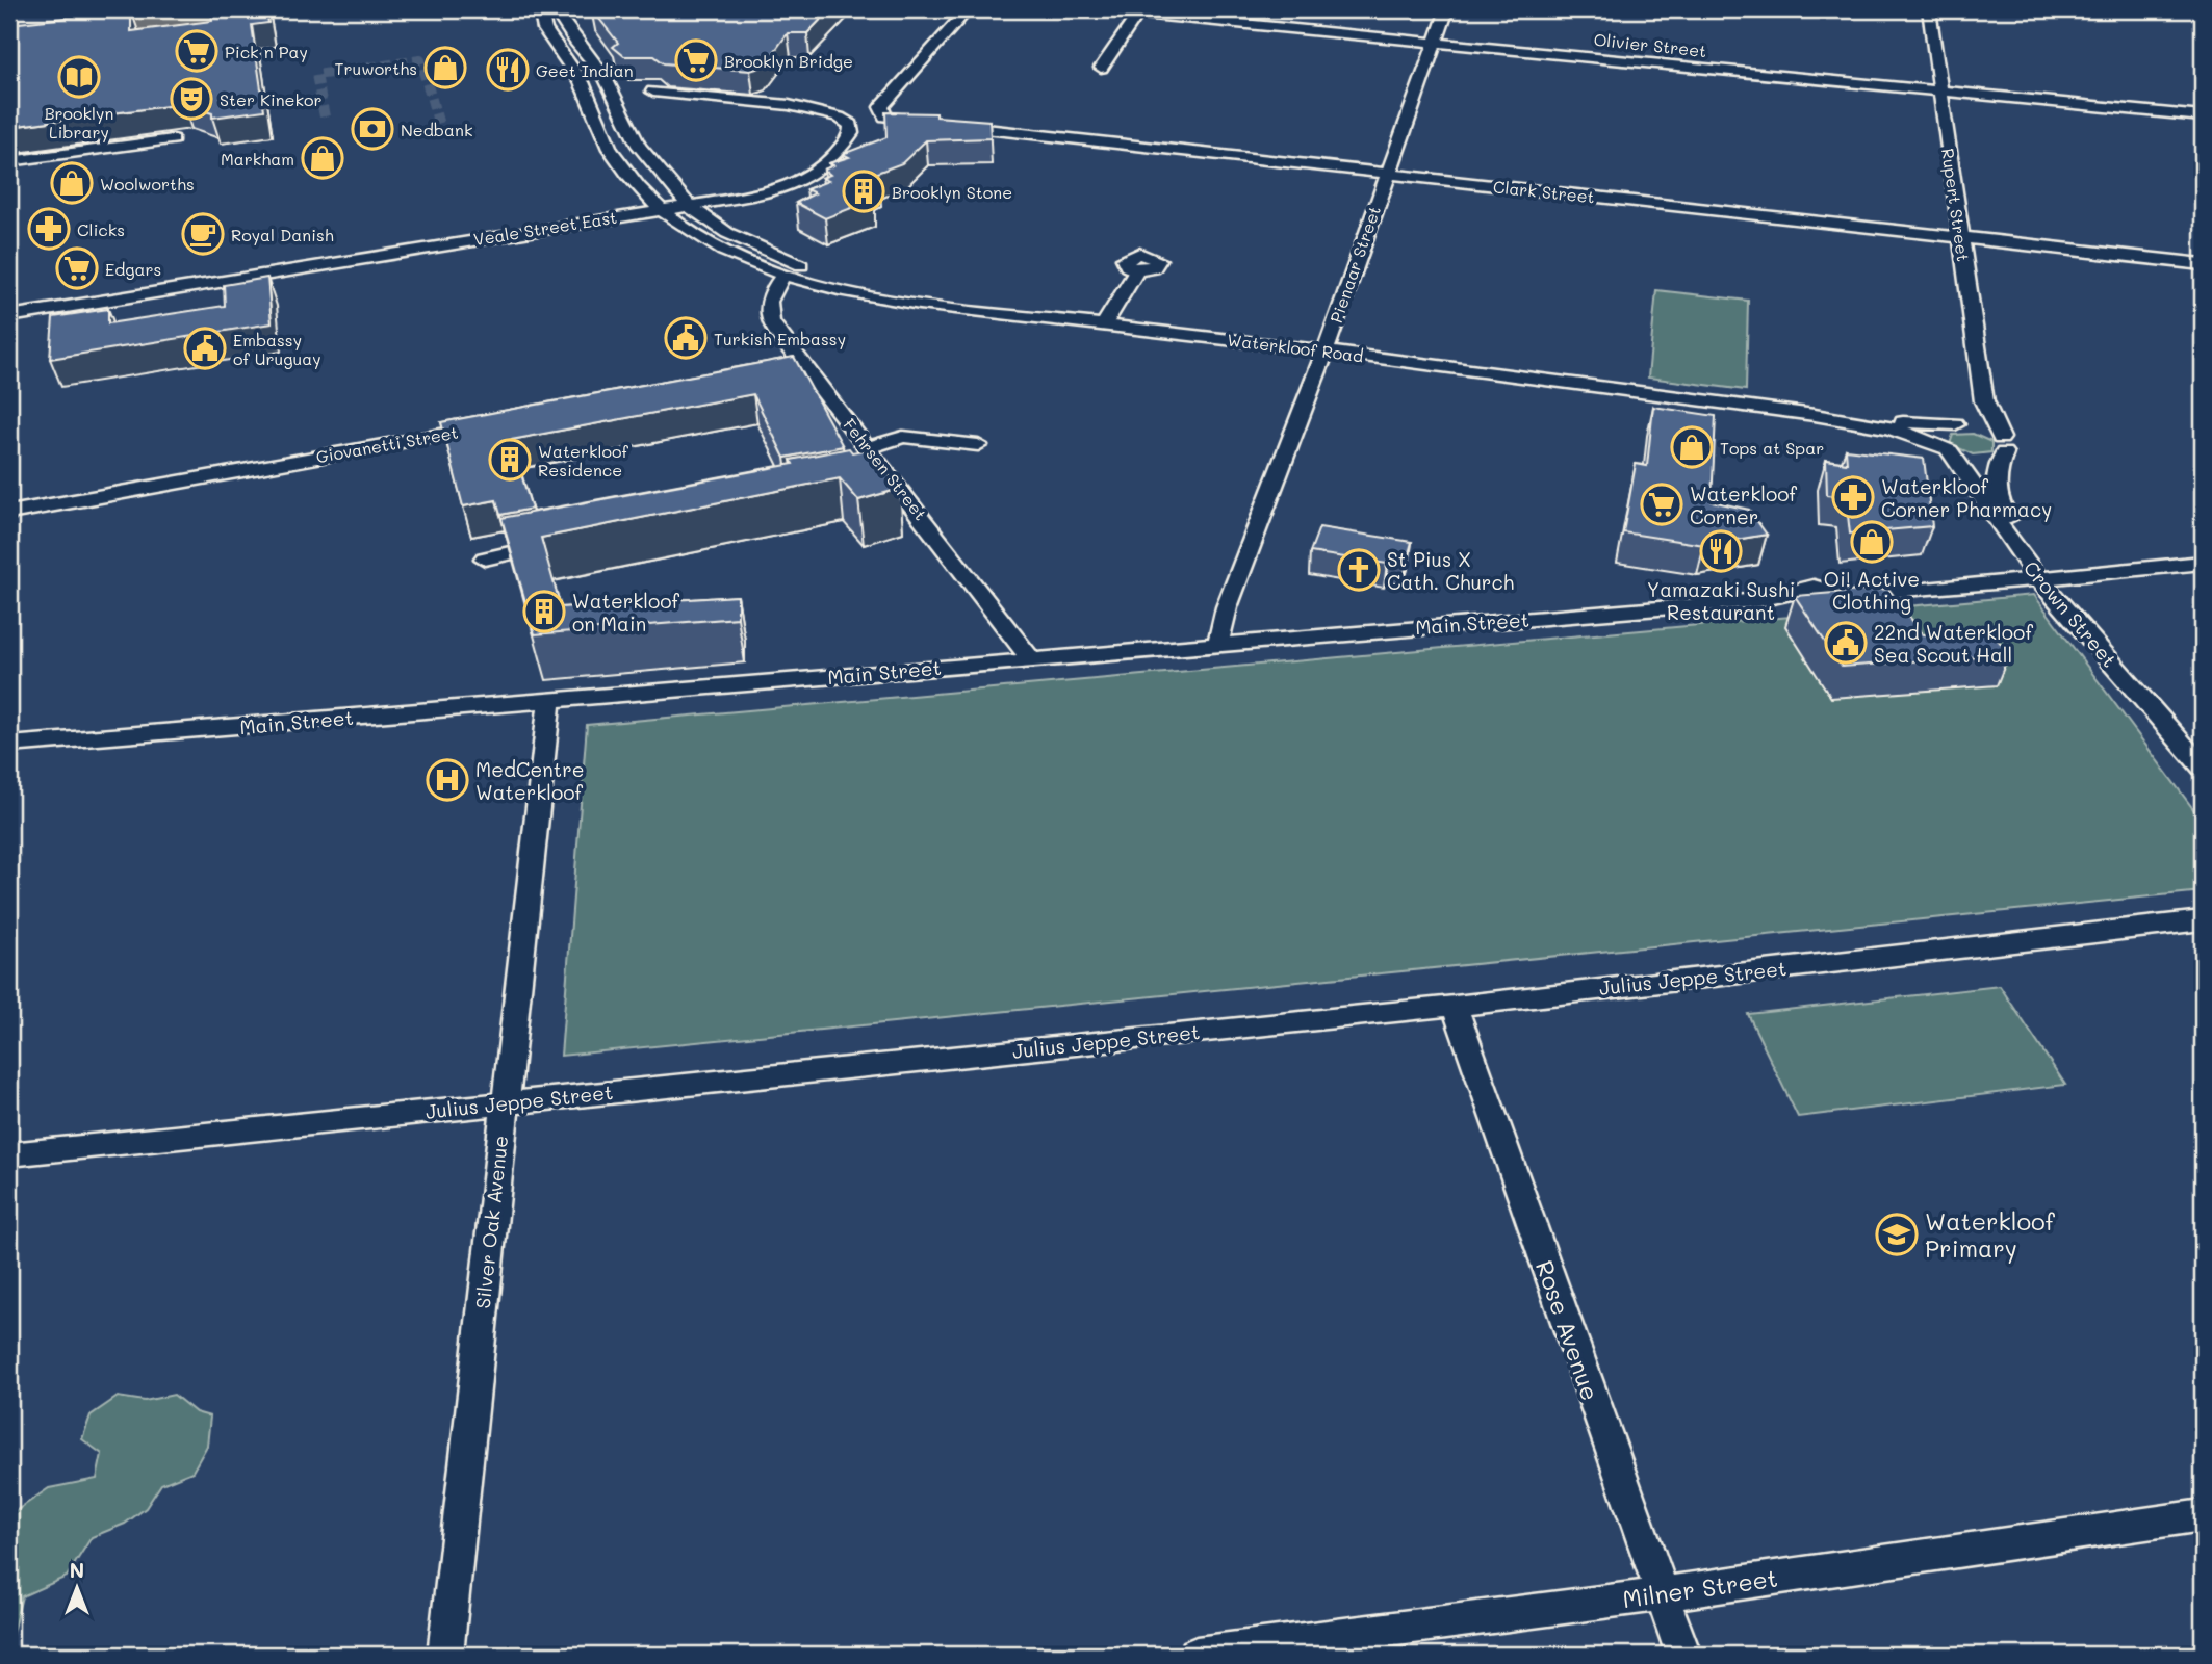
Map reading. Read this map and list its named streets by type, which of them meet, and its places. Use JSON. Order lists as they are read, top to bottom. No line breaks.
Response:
{"streets":{"street":["Olivier Street","Clark Street","Rupert Street","Veale Street East","Pienaar Street","Waterkloof Road","Giovanetti Street","Fehrsen Street","Crown Street","Main Street","Julius Jeppe Street","Silver Oak Avenue","Rose Avenue","Milner Street"]},"crossings":[["Olivier Street","Rupert Street"],["Olivier Street","Pienaar Street"],["Clark Street","Rupert Street"],["Clark Street","Pienaar Street"],["Rupert Street","Waterkloof Road"],["Rupert Street","Crown Street"],["Veale Street East","Waterkloof Road"],["Pienaar Street","Waterkloof Road"],["Pienaar Street","Main Street"],["Waterkloof Road","Fehrsen Street"],["Waterkloof Road","Crown Street"],["Fehrsen Street","Main Street"],["Crown Street","Main Street"],["Main Street","Silver Oak Avenue"],["Julius Jeppe Street","Silver Oak Avenue"],["Julius Jeppe Street","Rose Avenue"],["Rose Avenue","Milner Street"]],"places":{"supermarket":["Pick n Pay","Brooklyn Bridge","Edgars","Waterkloof Corner"],"shop":["Truworths","Markham","Woolworths","Tops at Spar","Oi! Active Clothing"],"restaurant":["Geet Indian","Yamazaki Sushi Restaurant"],"library":["Brooklyn Library"],"theatre":["Ster Kinekor"],"bank":["Nedbank"],"building":["Brooklyn Stone","Waterkloof Residence","Waterkloof on Main"],"pharmacy":["Clicks","Waterkloof Corner Pharmacy"],"cafe":["Royal Danish"],"public building":["Turkish Embassy","Embassy of Uruguay","22nd Waterkloof Sea Scout Hall"],"church":["St Pius X Cath. Church"],"hospital":["MedCentre Waterkloof"],"school or university":["Waterkloof Primary"]},"north":"top"}
